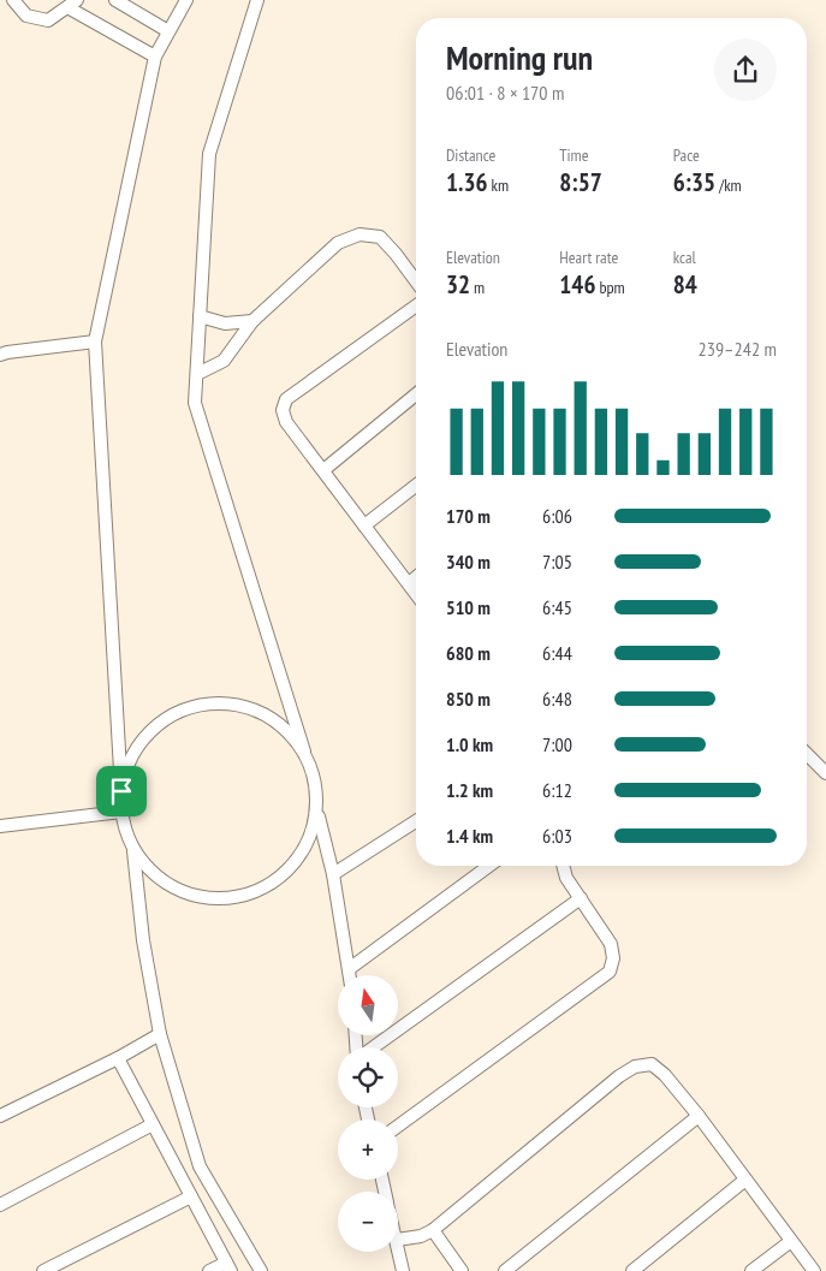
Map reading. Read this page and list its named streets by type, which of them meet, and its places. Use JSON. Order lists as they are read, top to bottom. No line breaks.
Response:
{"north":"top","page":{"heading":["Morning run","06:01 · 8 × 170 m"],"stats":[["Distance","1.36 km"],["Time","8:57"],["Pace","6:35 /km"],["Elevation","32 m"],["Heart rate","146 bpm"],["kcal","84"]],"chart":["Elevation","239–242 m"],"list":[{"name":"170 m","note":"6:06"},{"name":"340 m","note":"7:05"},{"name":"510 m","note":"6:45"},{"name":"680 m","note":"6:44"},{"name":"850 m","note":"6:48"},{"name":"1.0 km","note":"7:00"},{"name":"1.2 km","note":"6:12"},{"name":"1.4 km","note":"6:03"}],"map_buttons":["+","−"]}}
